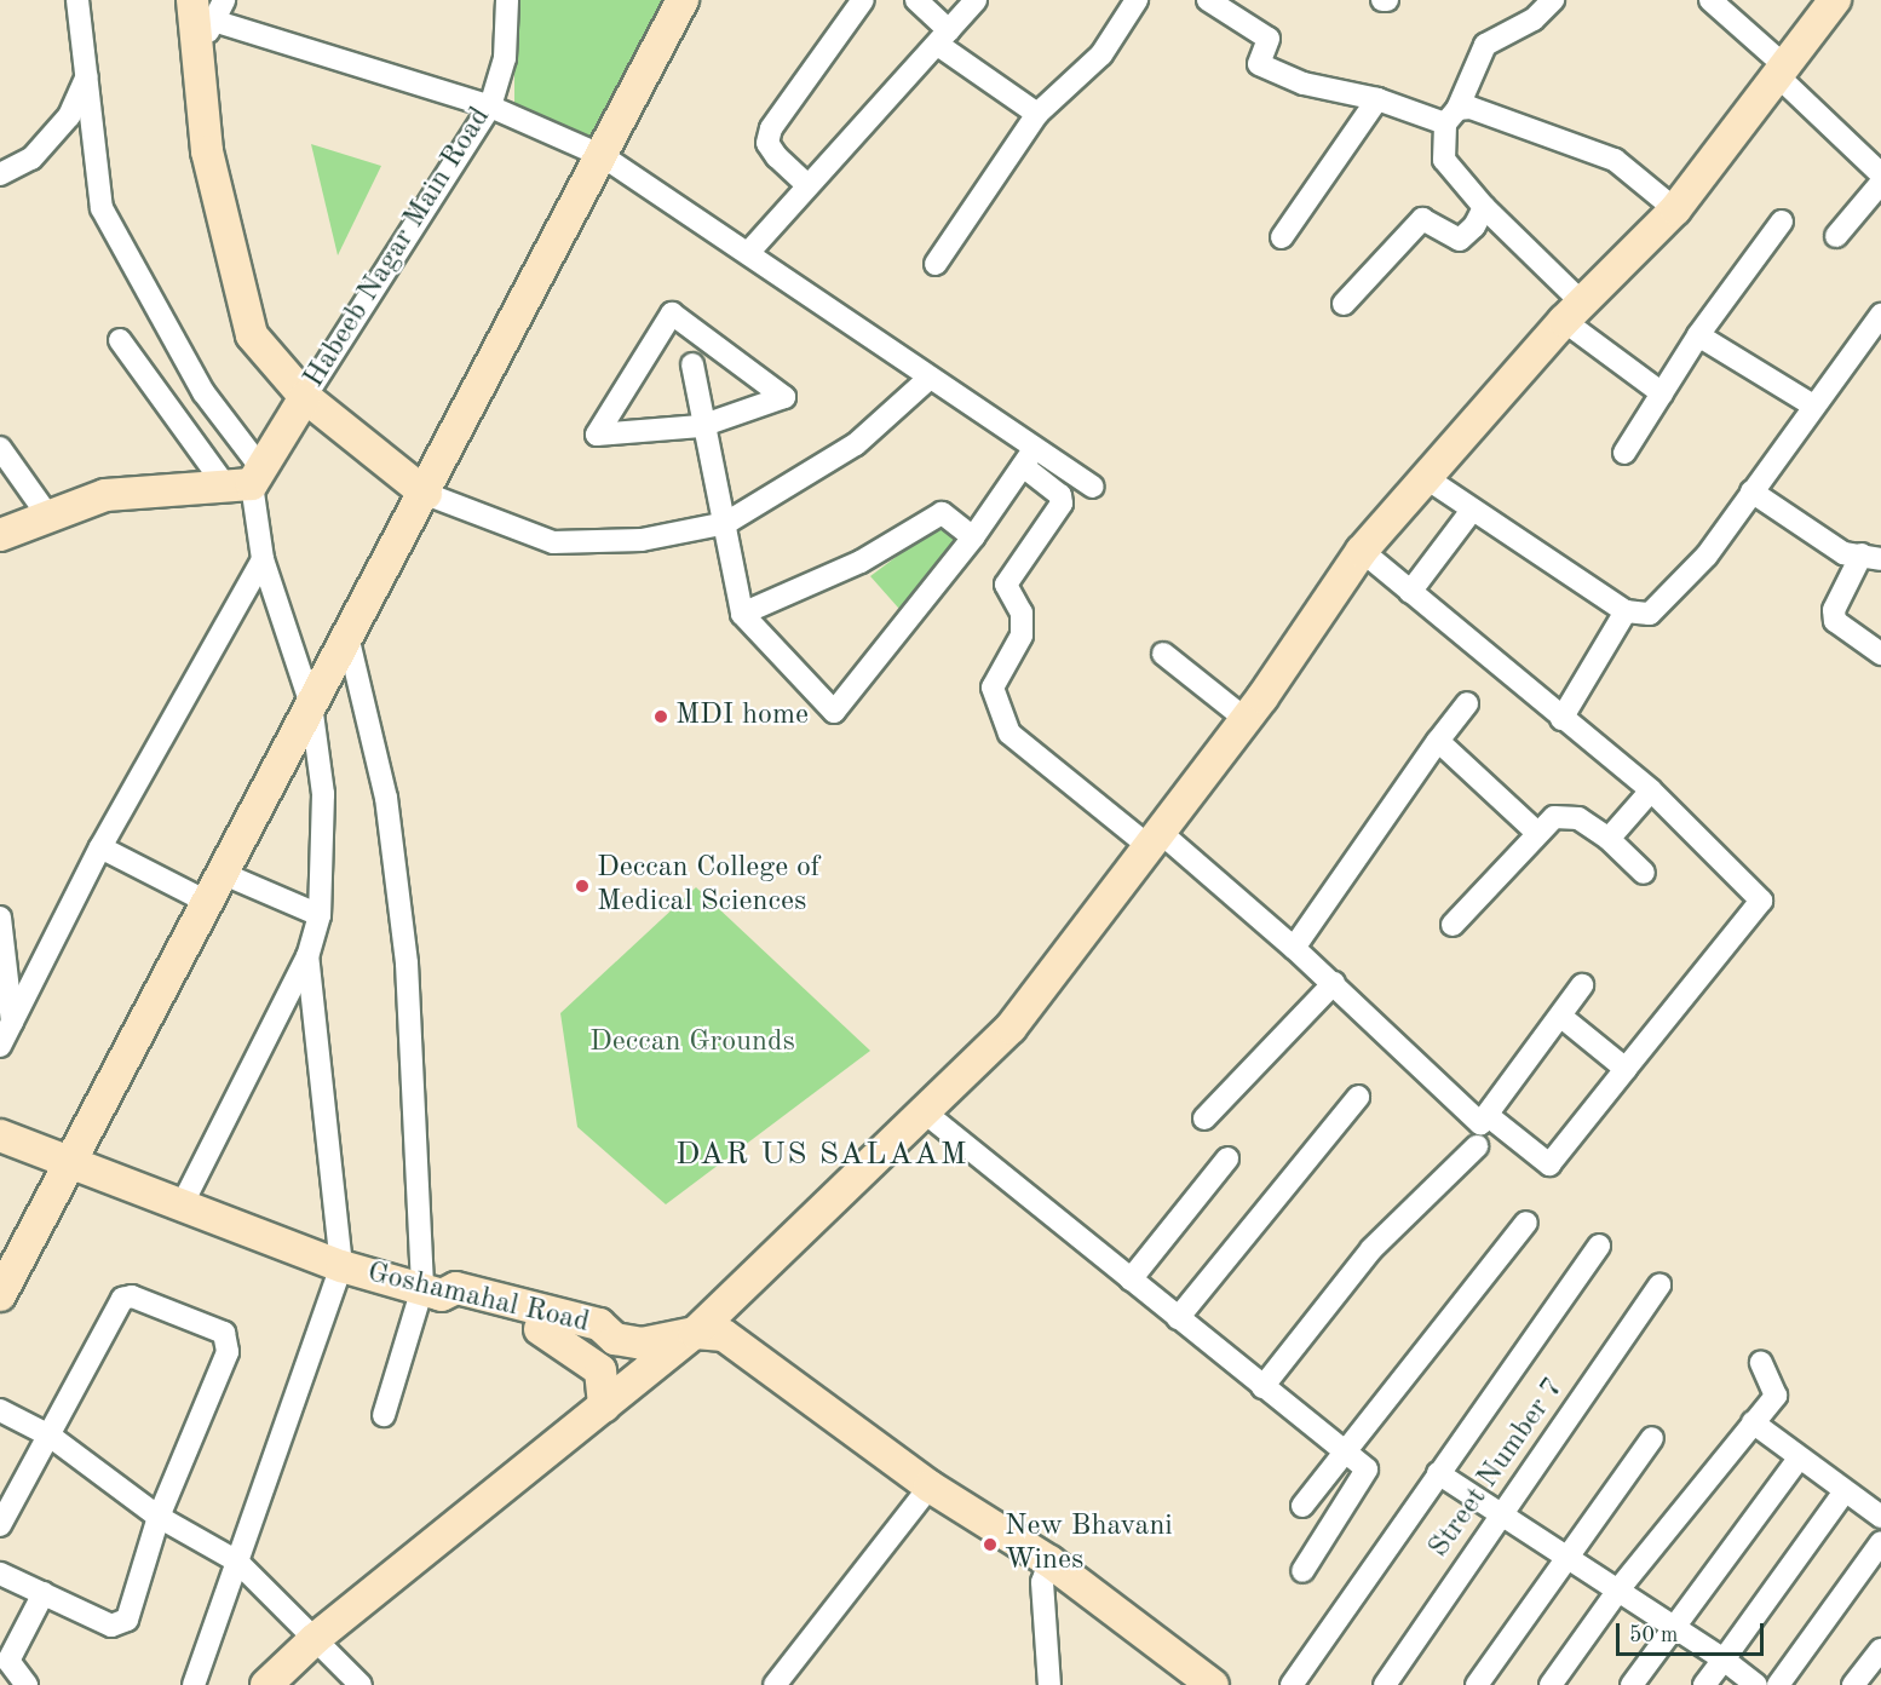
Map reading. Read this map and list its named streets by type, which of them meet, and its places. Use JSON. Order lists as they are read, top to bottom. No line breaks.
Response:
{"streets":{"street":["Habeeb Nagar Main Road","Goshamahal Road","Street Number 7"]},"districts":["DAR US SALAAM"],"parks":["Deccan Grounds"],"places":["MDI home","Deccan College of Medical Sciences","New Bhavani Wines"],"scale_bar":"50 m"}
